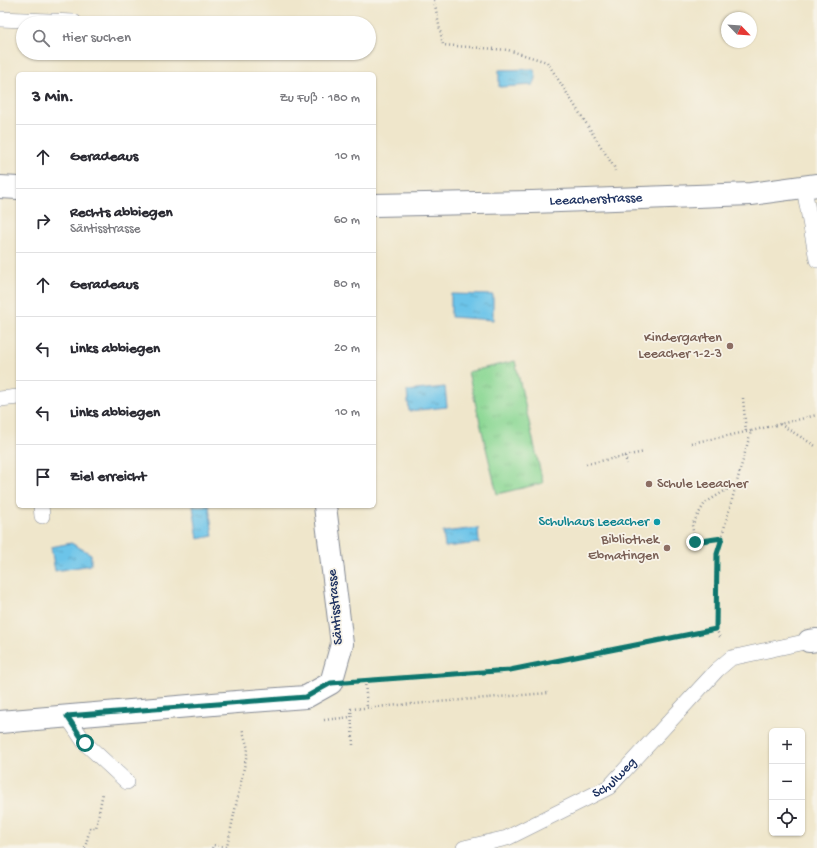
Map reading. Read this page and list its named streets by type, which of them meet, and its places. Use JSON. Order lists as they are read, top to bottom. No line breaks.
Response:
{"streets":{"street":["Leeacherstrasse","Säntisstrasse"],"lane":["Schulweg"]},"places":["Kindergarten Leeacher 1-2-3","Schule Leeacher","Schulhaus Leeacher","Bibliothek Ebmatingen"],"north":"bottom right","page":{"search":"Hier suchen","heading":["3 Min.","Zu Fuß · 180 m"],"list":[["Geradeaus","10 m"],["Rechts abbiegen","Säntisstrasse","60 m"],["Geradeaus","80 m"],["Links abbiegen","20 m"],["Links abbiegen","10 m"],"Ziel erreicht"],"map_buttons":["+","−"]}}
